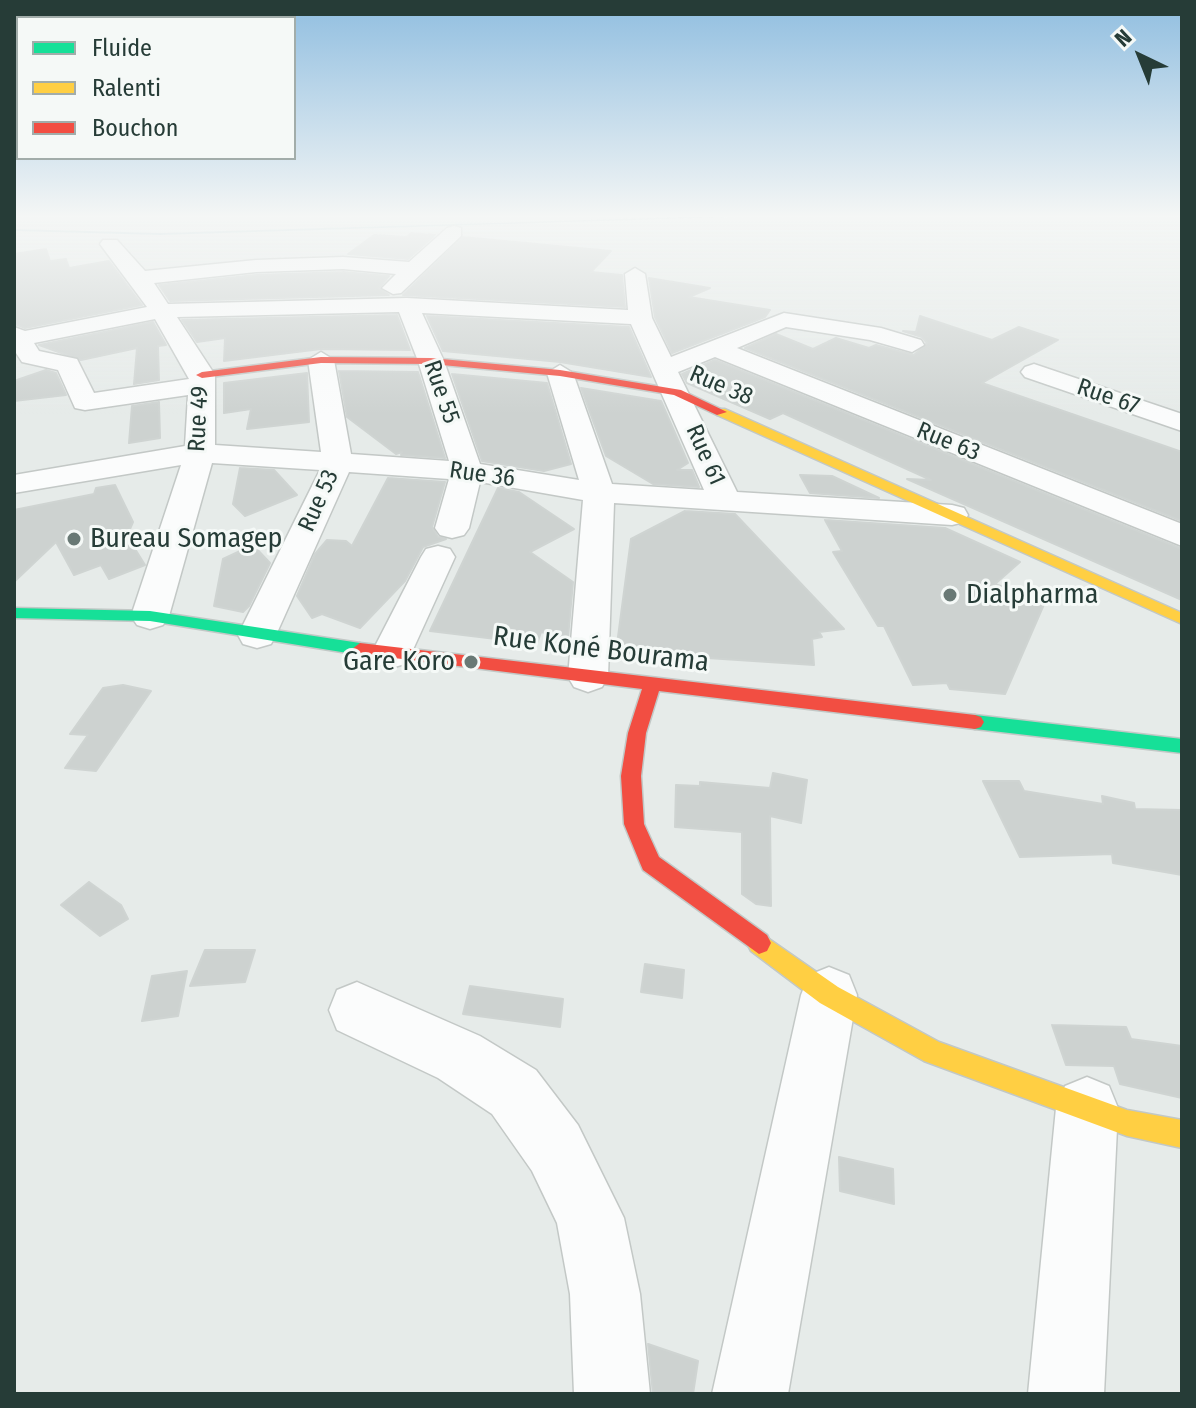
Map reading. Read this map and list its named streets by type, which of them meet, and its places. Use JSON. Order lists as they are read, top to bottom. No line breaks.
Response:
{"streets":{"main road":["Rue 38","Rue Koné Bourama"],"street":["Rue 55","Rue 67","Rue 49","Rue 63","Rue 61","Rue 36","Rue 53"]},"crossings":[["Rue 38","Rue 55"],["Rue 38","Rue 49"],["Rue 38","Rue 61"],["Rue 38","Rue 36"],["Rue 38","Rue 53"],["Rue 55","Rue 36"],["Rue 49","Rue 36"],["Rue 49","Rue Koné Bourama"],["Rue 61","Rue 36"],["Rue 36","Rue 53"],["Rue 53","Rue Koné Bourama"]],"places":["Bureau Somagep","Dialpharma","Gare Koro"],"legend":["Fluide","Ralenti","Bouchon"],"north":"top left"}
